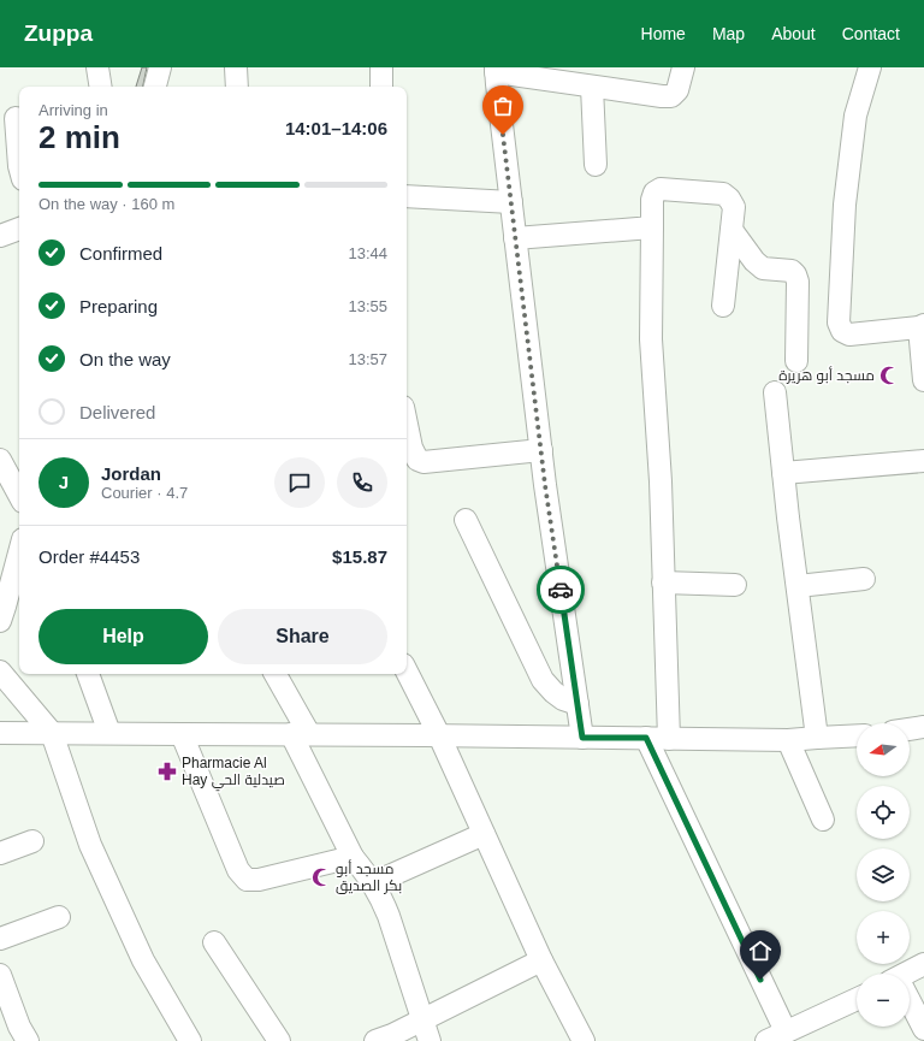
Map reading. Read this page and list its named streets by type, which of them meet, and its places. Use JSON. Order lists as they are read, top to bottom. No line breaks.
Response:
{"places":{"mosque":["مسجد أبو هريرة","مسجد أبو بكر الصديق"],"pharmacy":["Pharmacie Al Hay صيدلية الحي"]},"north":"left","page":{"header":"Zuppa","nav":["Home","Map","About","Contact"],"heading":["2 min","Arriving in","14:01–14:06"],"panel":["Jordan","Courier · 4.7","Order #4453","$15.87"],"bar":"On the way · 160 m","list":[["Confirmed","13:44"],["Preparing","13:55"],["On the way","13:57"],"Delivered"],"round":"J","buttons":["Help","Share"],"map_buttons":["+","−"]}}
